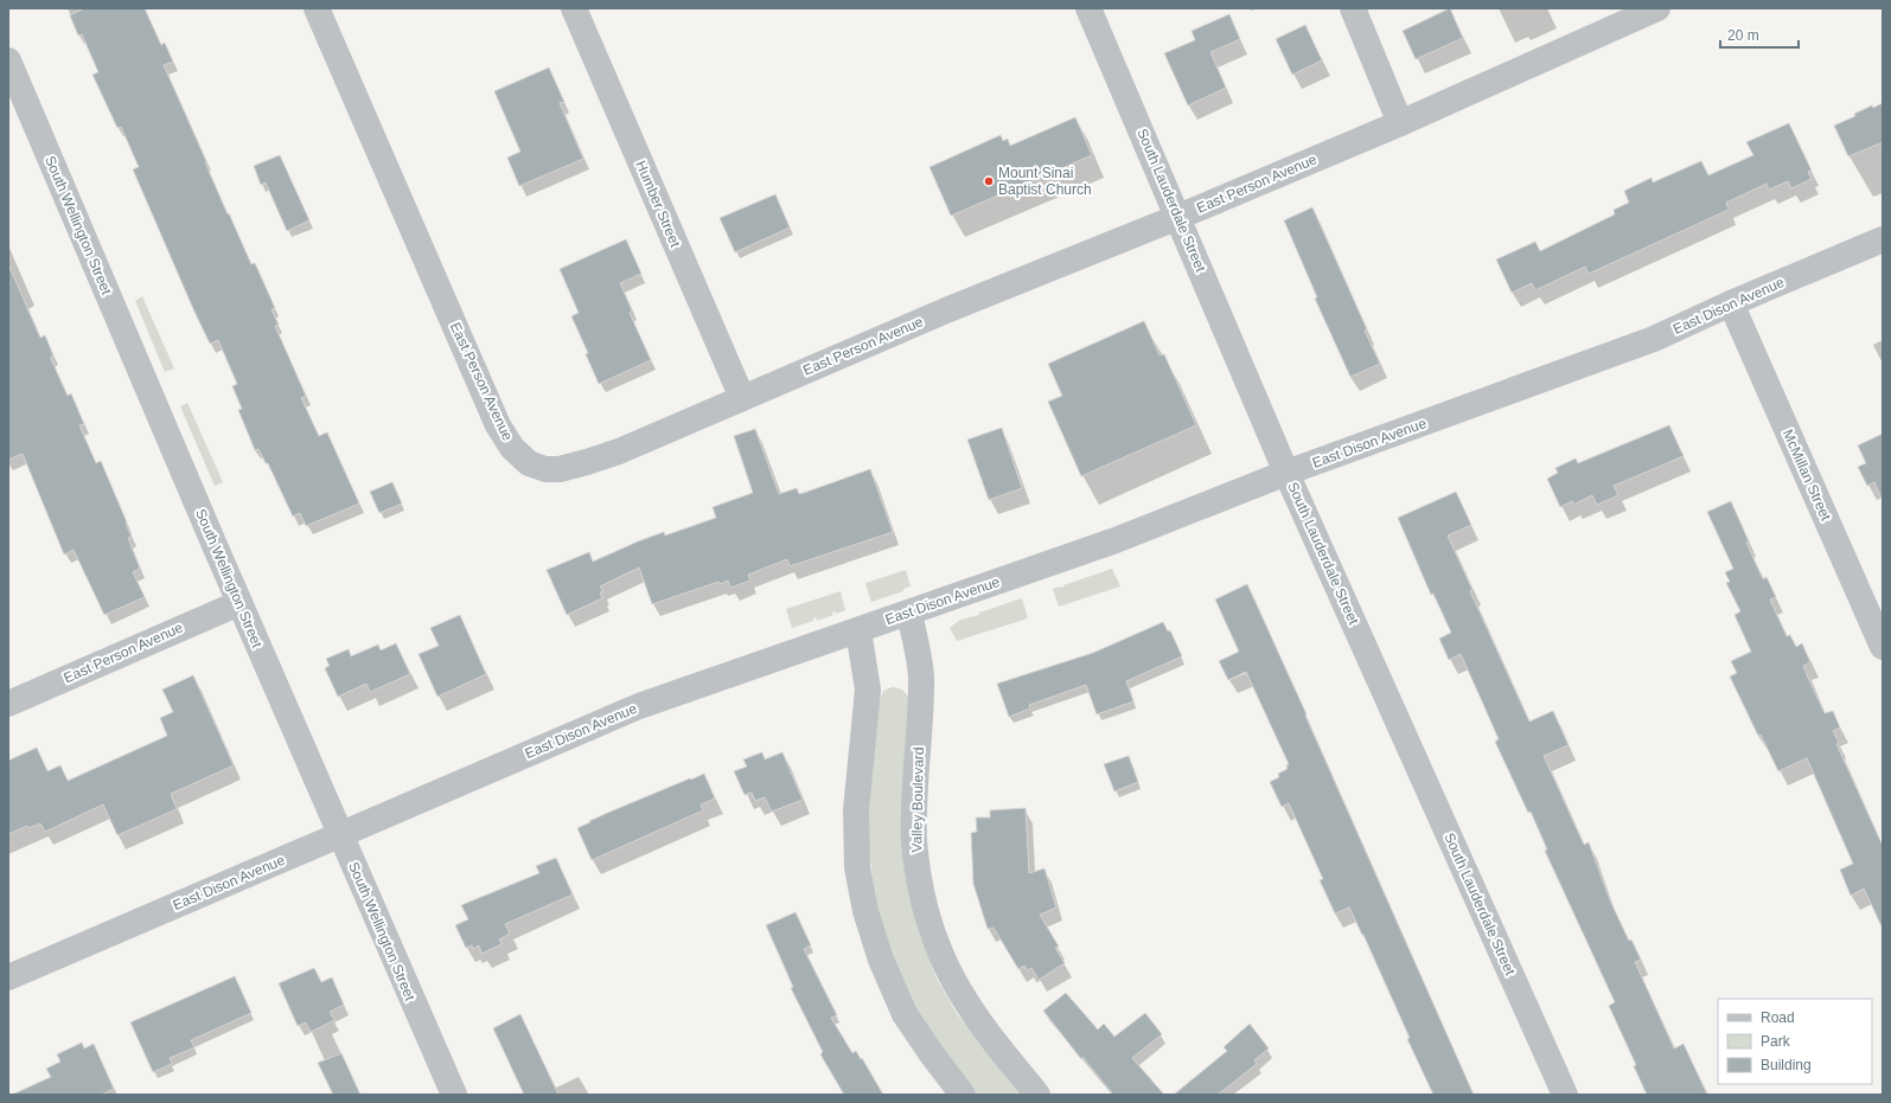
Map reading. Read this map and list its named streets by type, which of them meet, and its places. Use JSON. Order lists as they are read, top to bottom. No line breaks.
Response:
{"streets":{"street":["East Person Avenue","South Lauderdale Street","Humber Street","South Wellington Street","East Dison Avenue","McMillan Street","Valley Boulevard"]},"crossings":[["East Person Avenue","South Lauderdale Street"],["East Person Avenue","Humber Street"],["East Person Avenue","South Wellington Street"],["South Lauderdale Street","East Dison Avenue"],["South Wellington Street","East Dison Avenue"],["East Dison Avenue","McMillan Street"],["East Dison Avenue","Valley Boulevard"]],"places":["Mount Sinai Baptist Church"],"legend":["Road","Park","Building"],"scale_bar":"20 m"}
